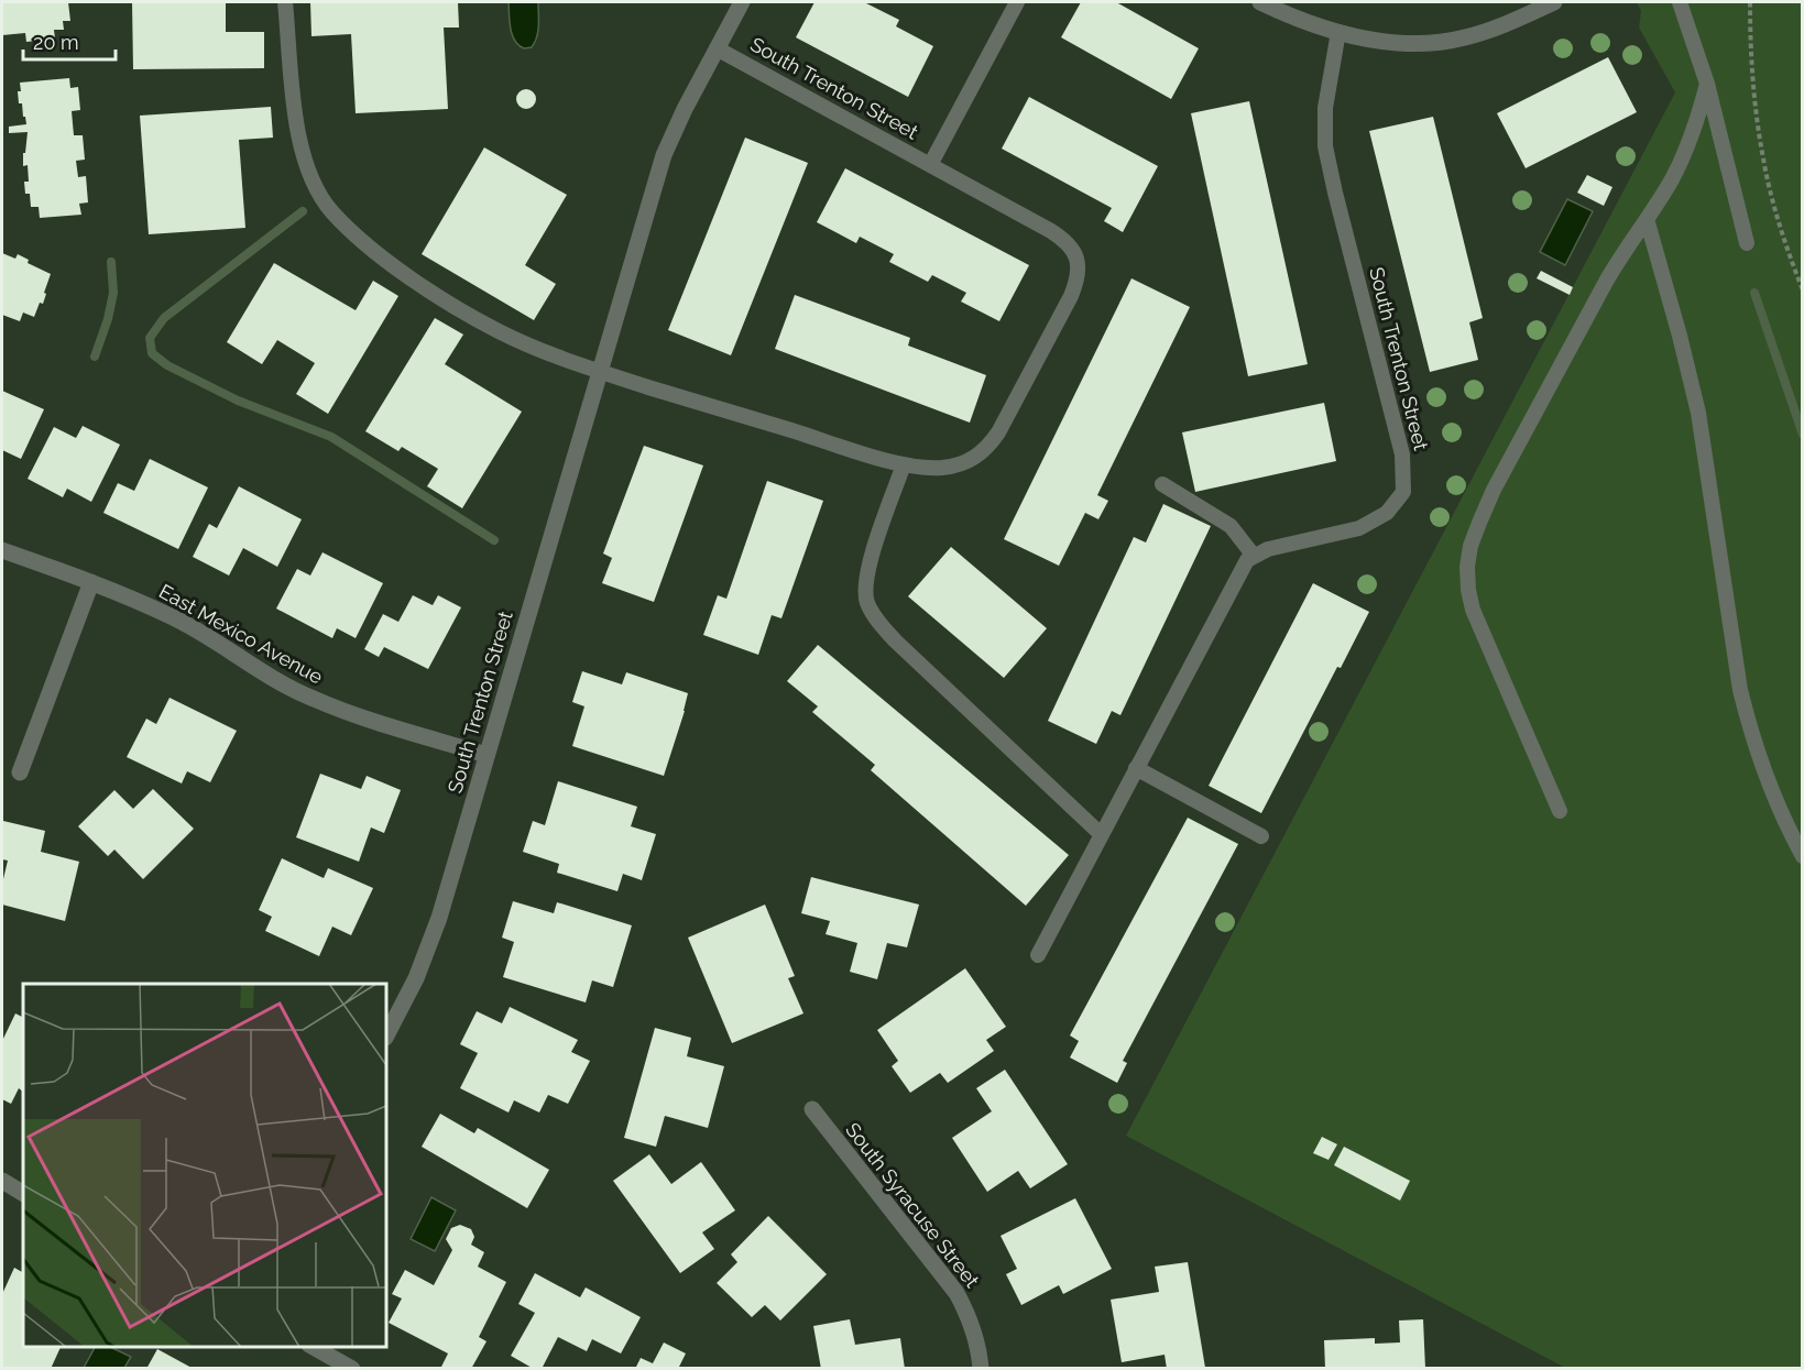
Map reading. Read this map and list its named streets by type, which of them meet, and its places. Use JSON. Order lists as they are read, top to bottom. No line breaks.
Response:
{"streets":{"street":["South Trenton Street","East Mexico Avenue","South Syracuse Street"]},"crossings":[["South Trenton Street","East Mexico Avenue"]],"scale_bar":"20 m"}
